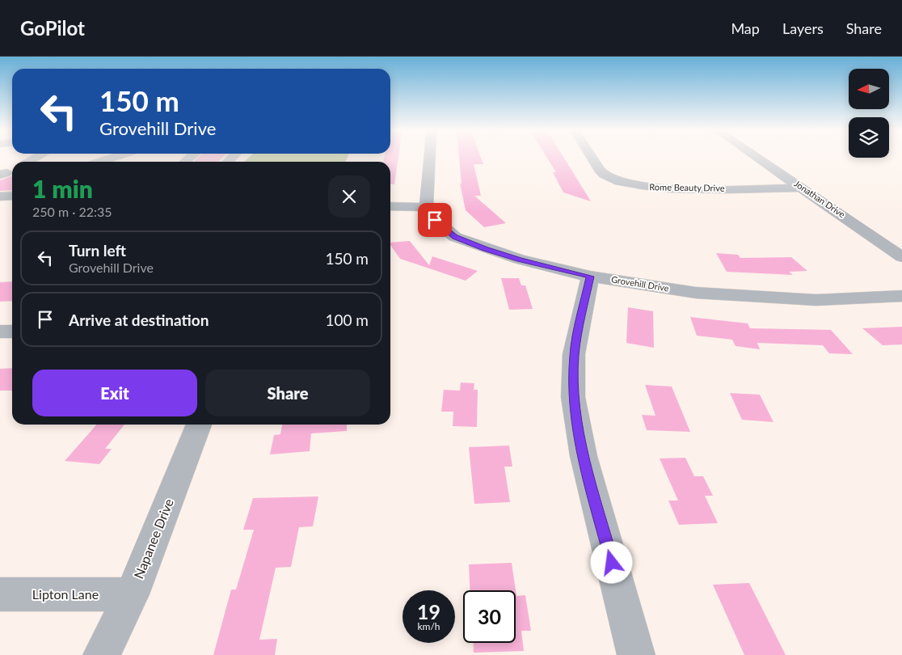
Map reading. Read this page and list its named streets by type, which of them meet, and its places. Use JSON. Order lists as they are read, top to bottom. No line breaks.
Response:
{"streets":{"street":["Rome Beauty Drive","Jonathan Drive","Grovehill Drive","Napanee Drive","Lipton Lane"]},"crossings":[["Rome Beauty Drive","Jonathan Drive"],["Napanee Drive","Lipton Lane"]],"north":"left","page":{"header":"GoPilot","nav":["Map","Layers","Share"],"turn":["150 m","Grovehill Drive"],"heading":["1 min","250 m · 22:35"],"list":[{"name":"Turn left","note":"Grovehill Drive","value":"150 m"},{"name":"Arrive at destination","value":"100 m"}],"buttons":["Exit","Share"],"speed":"19 km/h","limit":"30"}}
